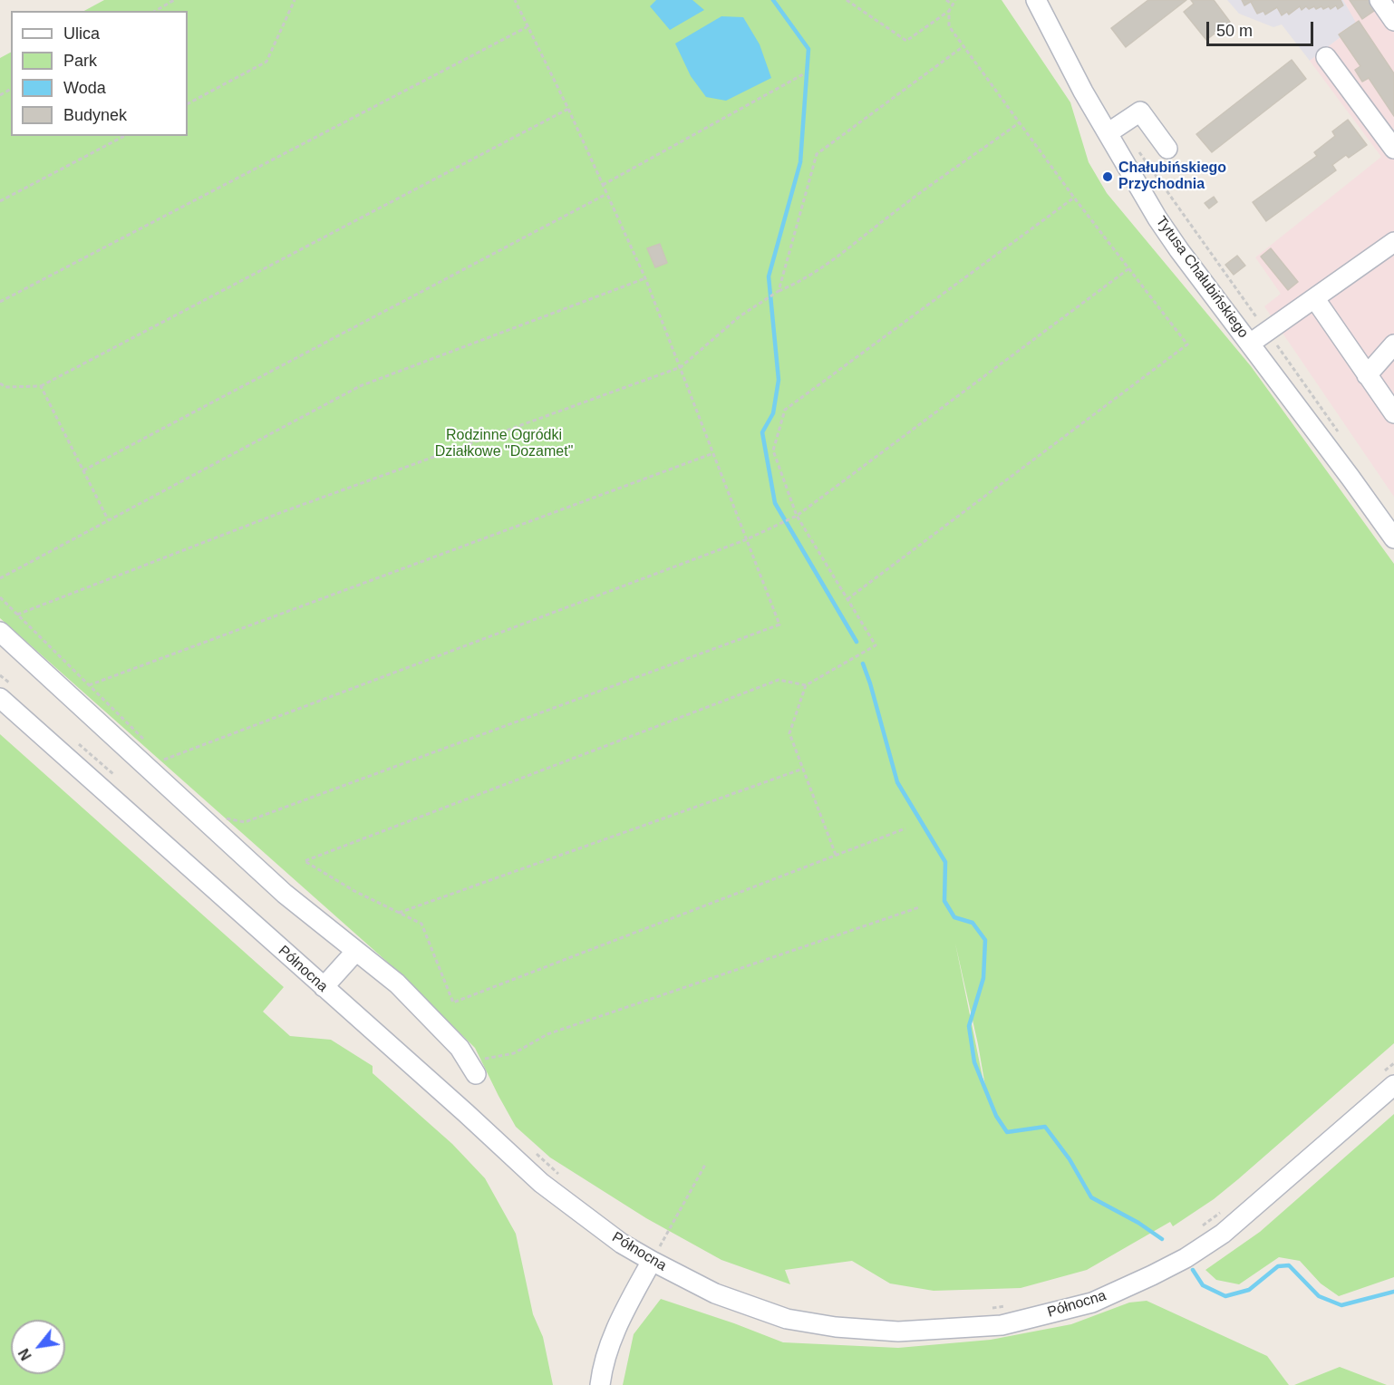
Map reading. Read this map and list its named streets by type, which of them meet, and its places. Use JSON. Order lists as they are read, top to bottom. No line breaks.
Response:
{"streets":{"street":["Tytusa Chałubińskiego","Północna"]},"parks":["Rodzinne Ogródki Działkowe \"Dozamet\""],"places":["Chałubińskiego Przychodnia"],"legend":["Ulica","Park","Woda","Budynek"],"scale_bar":"50 m","north":"bottom left"}
